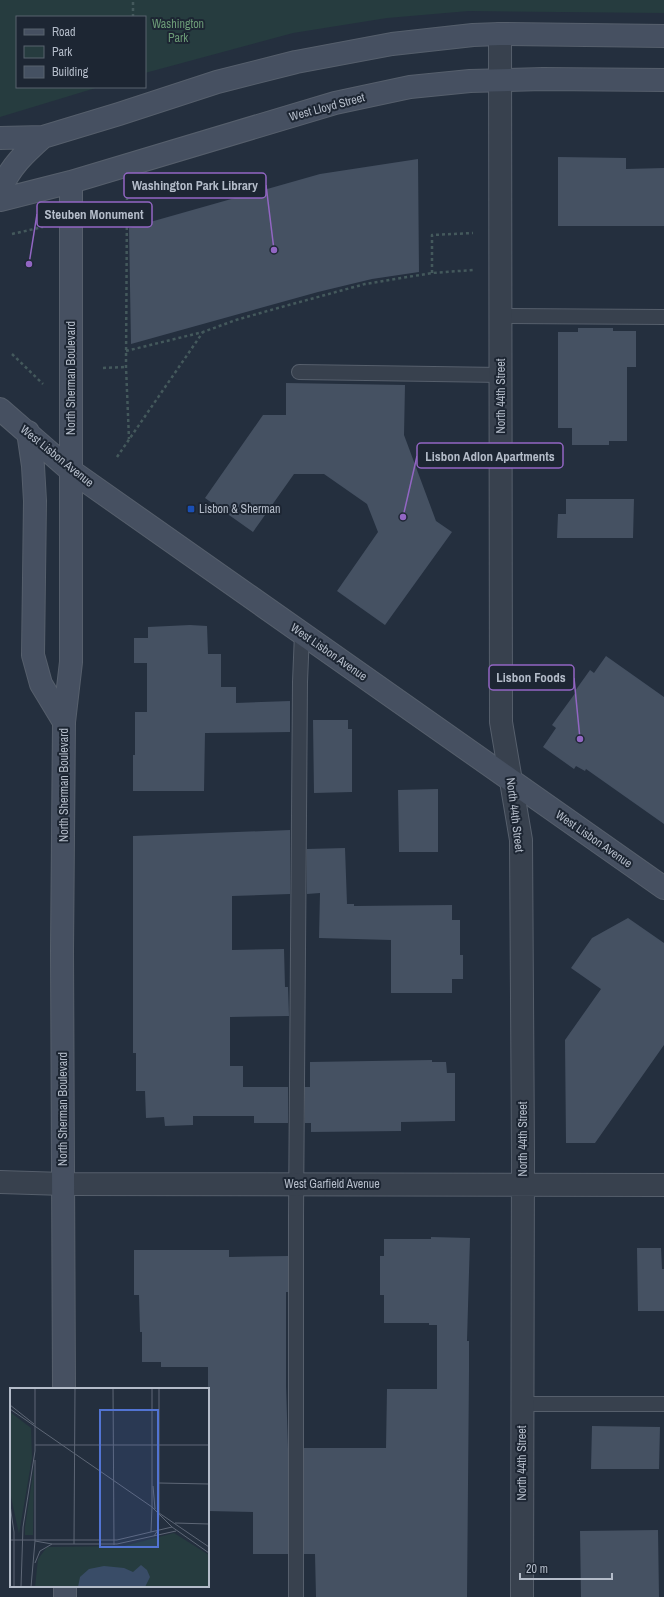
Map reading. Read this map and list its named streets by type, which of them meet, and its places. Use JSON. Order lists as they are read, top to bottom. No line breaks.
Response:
{"streets":{"main road":["West Lloyd Street","North Sherman Boulevard","West Lisbon Avenue"],"street":["North 44th Street","West Garfield Avenue"]},"crossings":[["West Lloyd Street","North Sherman Boulevard"],["West Lloyd Street","North 44th Street"],["North Sherman Boulevard","West Lisbon Avenue"],["North Sherman Boulevard","West Garfield Avenue"],["North 44th Street","West Lisbon Avenue"],["North 44th Street","West Garfield Avenue"]],"parks":["Washington Park"],"places":{"other":["Washington Park Library","Steuben Monument","Lisbon Adlon Apartments","Lisbon Foods"],"transit":["Lisbon & Sherman"]},"legend":["Road","Park","Building"],"scale_bar":"20 m"}
